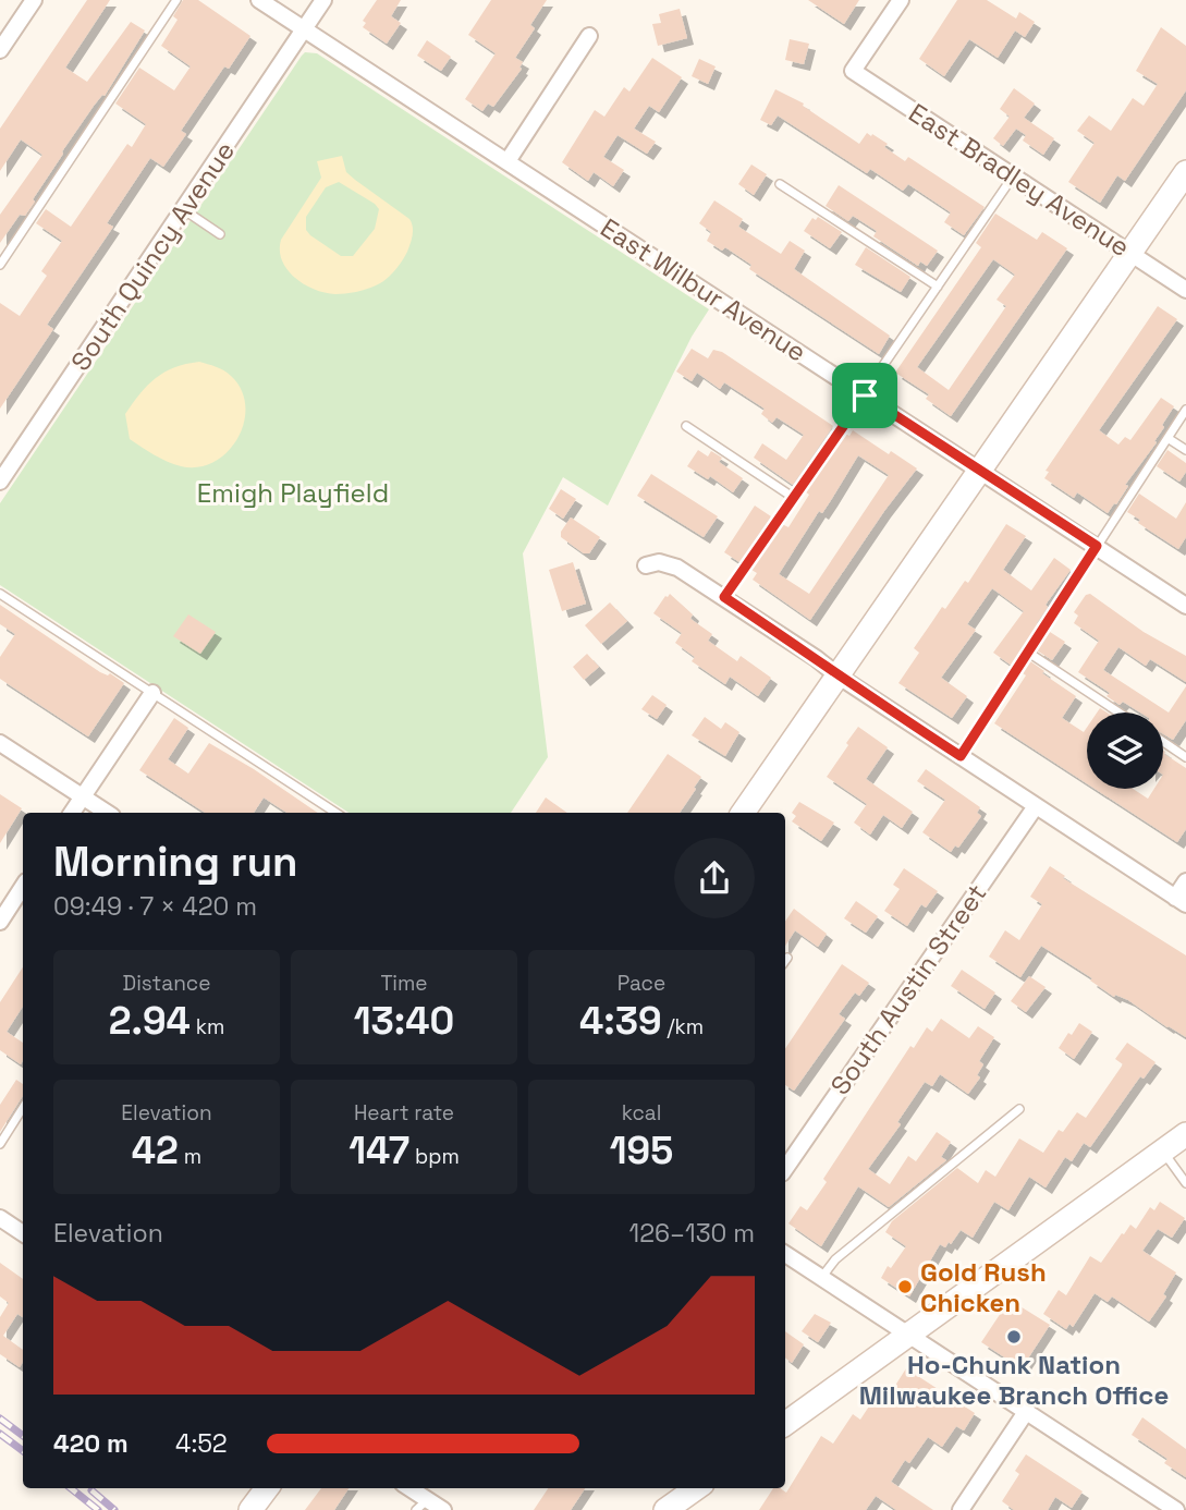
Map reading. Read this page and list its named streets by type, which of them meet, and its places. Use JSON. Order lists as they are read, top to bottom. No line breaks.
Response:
{"streets":{"street":["East Bradley Avenue","South Quincy Avenue","East Wilbur Avenue","South Austin Street"]},"crossings":[["South Quincy Avenue","East Wilbur Avenue"]],"parks":["Emigh Playfield"],"places":["Gold Rush Chicken","Ho-Chunk Nation Milwaukee Branch Office"],"page":{"heading":["Morning run","09:49 · 7 × 420 m"],"stats":[["Distance","2.94 km"],["Time","13:40"],["Pace","4:39 /km"],["Elevation","42 m"],["Heart rate","147 bpm"],["kcal","195"]],"chart":["Elevation","126–130 m"],"list":[{"name":"420 m","note":"4:52"}]}}
